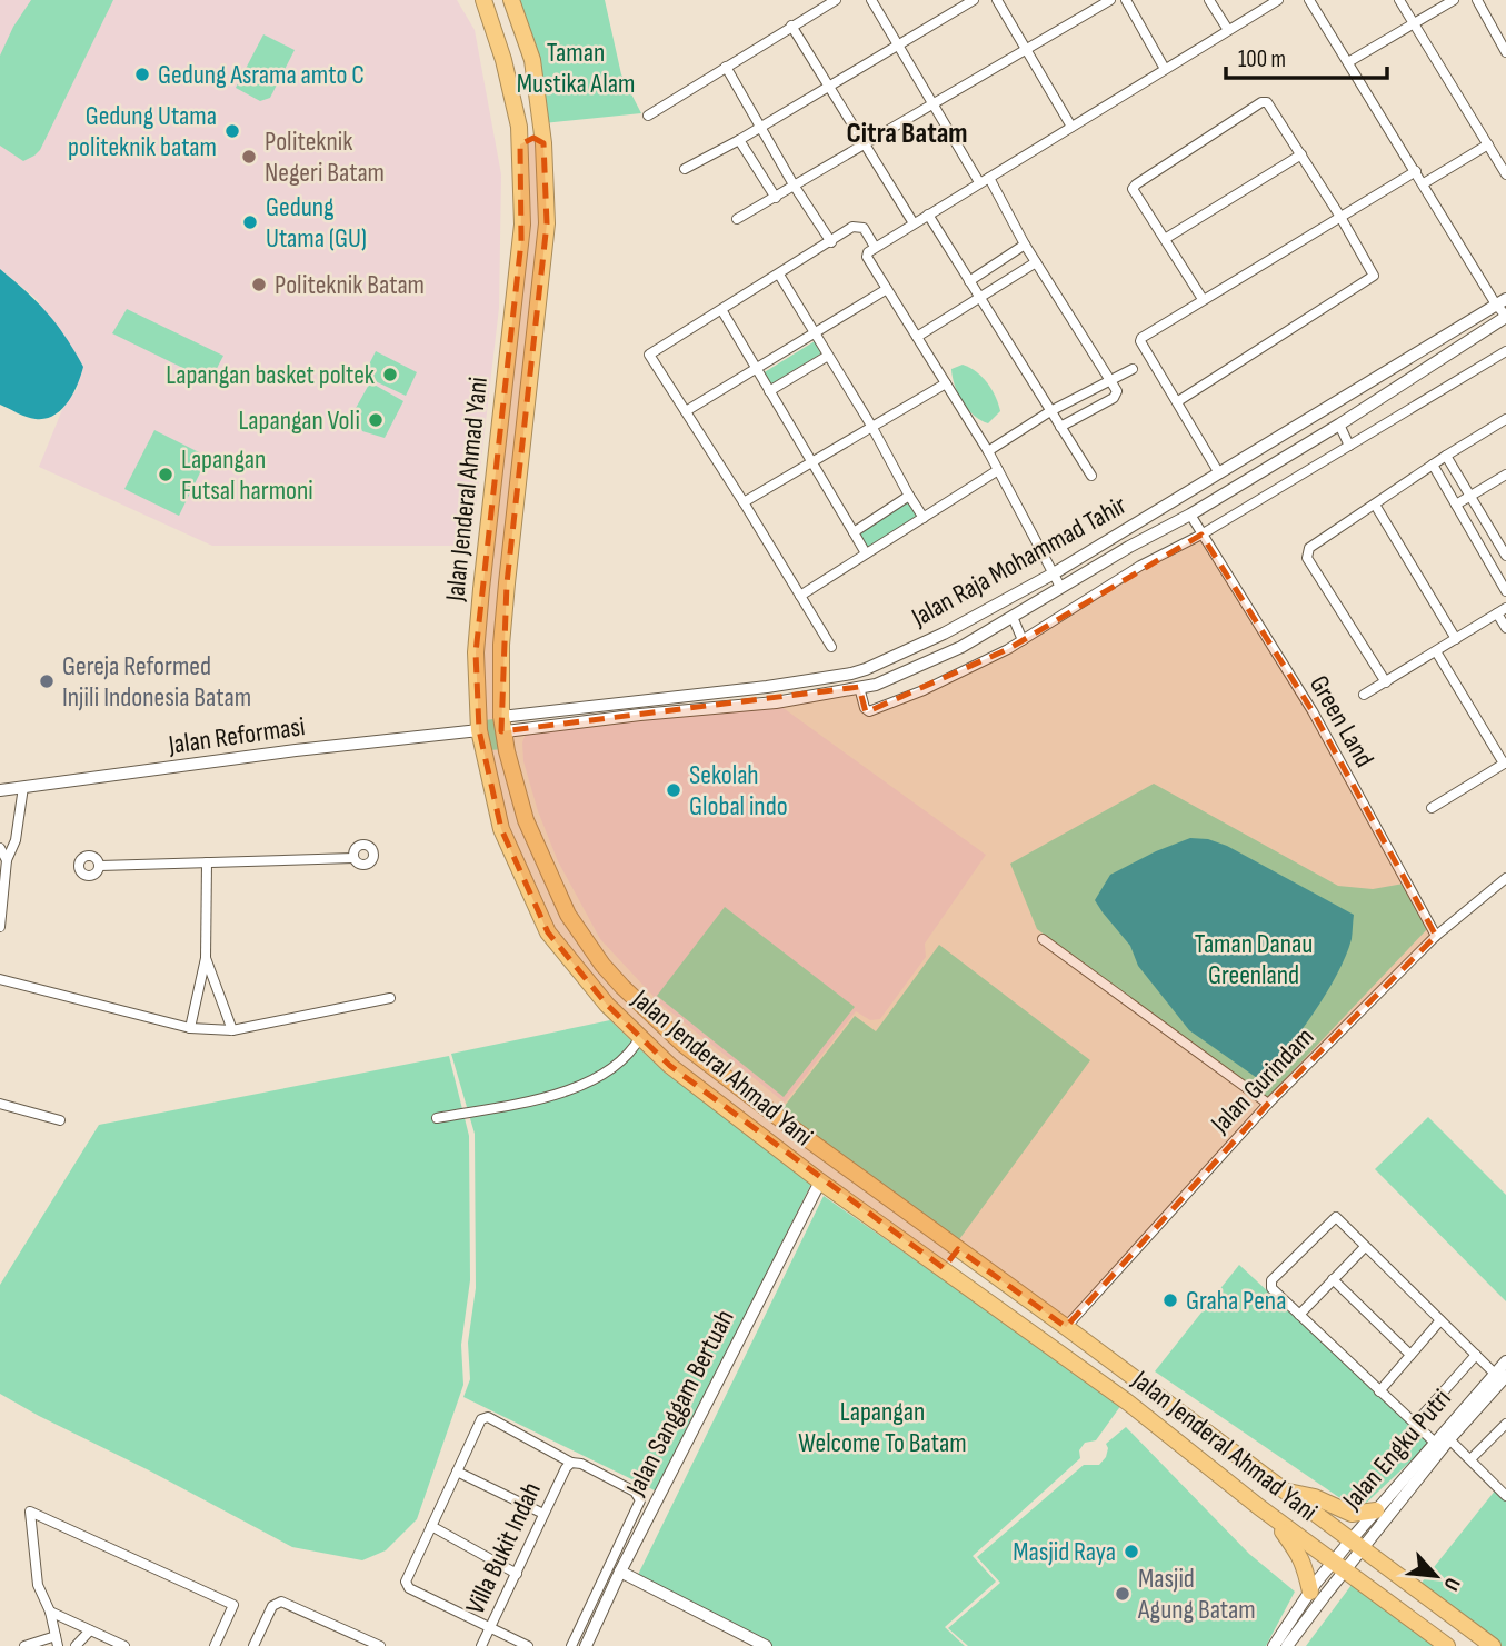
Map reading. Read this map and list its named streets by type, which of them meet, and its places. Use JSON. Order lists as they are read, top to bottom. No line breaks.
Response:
{"streets":{"highway":["Jalan Jenderal Ahmad Yani"],"main road":["Jalan Raja Mohammad Tahir","Jalan Reformasi","Jalan Sanggam Bertuah","Jalan Engku Putri"],"street":["Green Land","Jalan Gurindam","Villa Bukit Indah"]},"crossings":[["Jalan Jenderal Ahmad Yani","Jalan Raja Mohammad Tahir"],["Jalan Jenderal Ahmad Yani","Jalan Reformasi"],["Jalan Jenderal Ahmad Yani","Jalan Gurindam"],["Jalan Jenderal Ahmad Yani","Jalan Sanggam Bertuah"],["Jalan Jenderal Ahmad Yani","Jalan Engku Putri"],["Jalan Raja Mohammad Tahir","Green Land"],["Green Land","Jalan Gurindam"]],"districts":["Citra Batam"],"parks":["Taman Mustika Alam","Taman Danau Greenland","Lapangan Welcome To Batam"],"places":["Gedung Asrama amto C","Gedung Utama politeknik batam","Politeknik Negeri Batam","Gedung Utama (GU)","Politeknik Batam","Lapangan basket poltek","Lapangan Voli","Lapangan Futsal harmoni","Gereja Reformed Injili Indonesia Batam","Sekolah Global indo","Graha Pena","Masjid Raya","Masjid Agung Batam"],"scale_bar":"100 m","north":"bottom right"}
